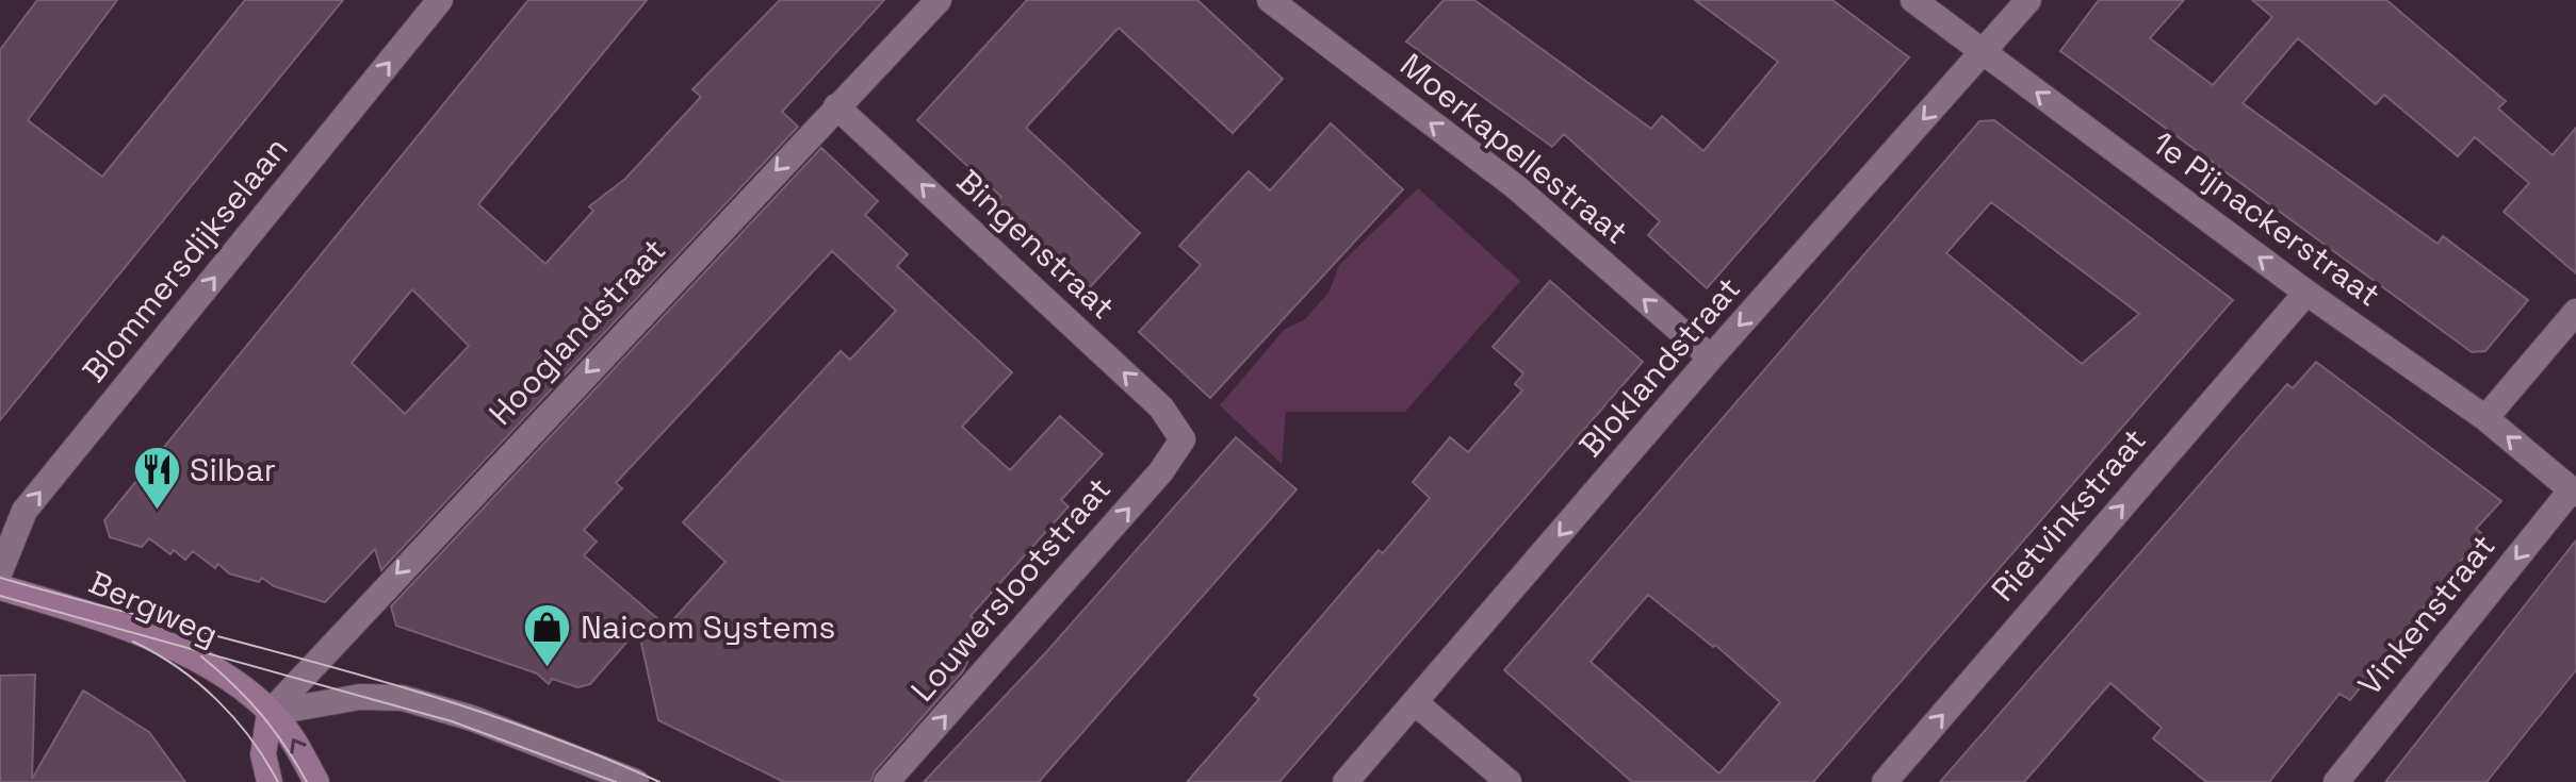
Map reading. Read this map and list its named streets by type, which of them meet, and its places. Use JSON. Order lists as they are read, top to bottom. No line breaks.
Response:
{"streets":{"street":["Moerkapellestraat","1e Pijnackerstraat","Bingenstraat","Blommersdijkselaan","Hooglandstraat","Bloklandstraat","Rietvinkstraat","Louwerslootstraat","Bergweg","Vinkenstraat"]},"crossings":[["Moerkapellestraat","Bloklandstraat"],["1e Pijnackerstraat","Bloklandstraat"],["1e Pijnackerstraat","Rietvinkstraat"],["1e Pijnackerstraat","Vinkenstraat"],["Bingenstraat","Hooglandstraat"],["Bingenstraat","Louwerslootstraat"],["Hooglandstraat","Bergweg"]],"one_way":["Moerkapellestraat","1e Pijnackerstraat","Bingenstraat","Blommersdijkselaan","Hooglandstraat","Bloklandstraat","Rietvinkstraat","Louwerslootstraat","Vinkenstraat"],"places":{"restaurant":["Silbar"],"shop":["Naicom Systems"]}}
